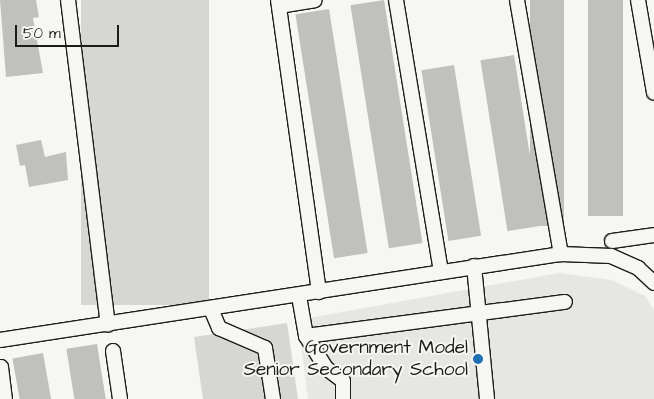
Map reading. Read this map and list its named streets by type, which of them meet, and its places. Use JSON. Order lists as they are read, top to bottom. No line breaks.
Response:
{"places":["Government Model Senior Secondary School"],"scale_bar":"50 m"}
